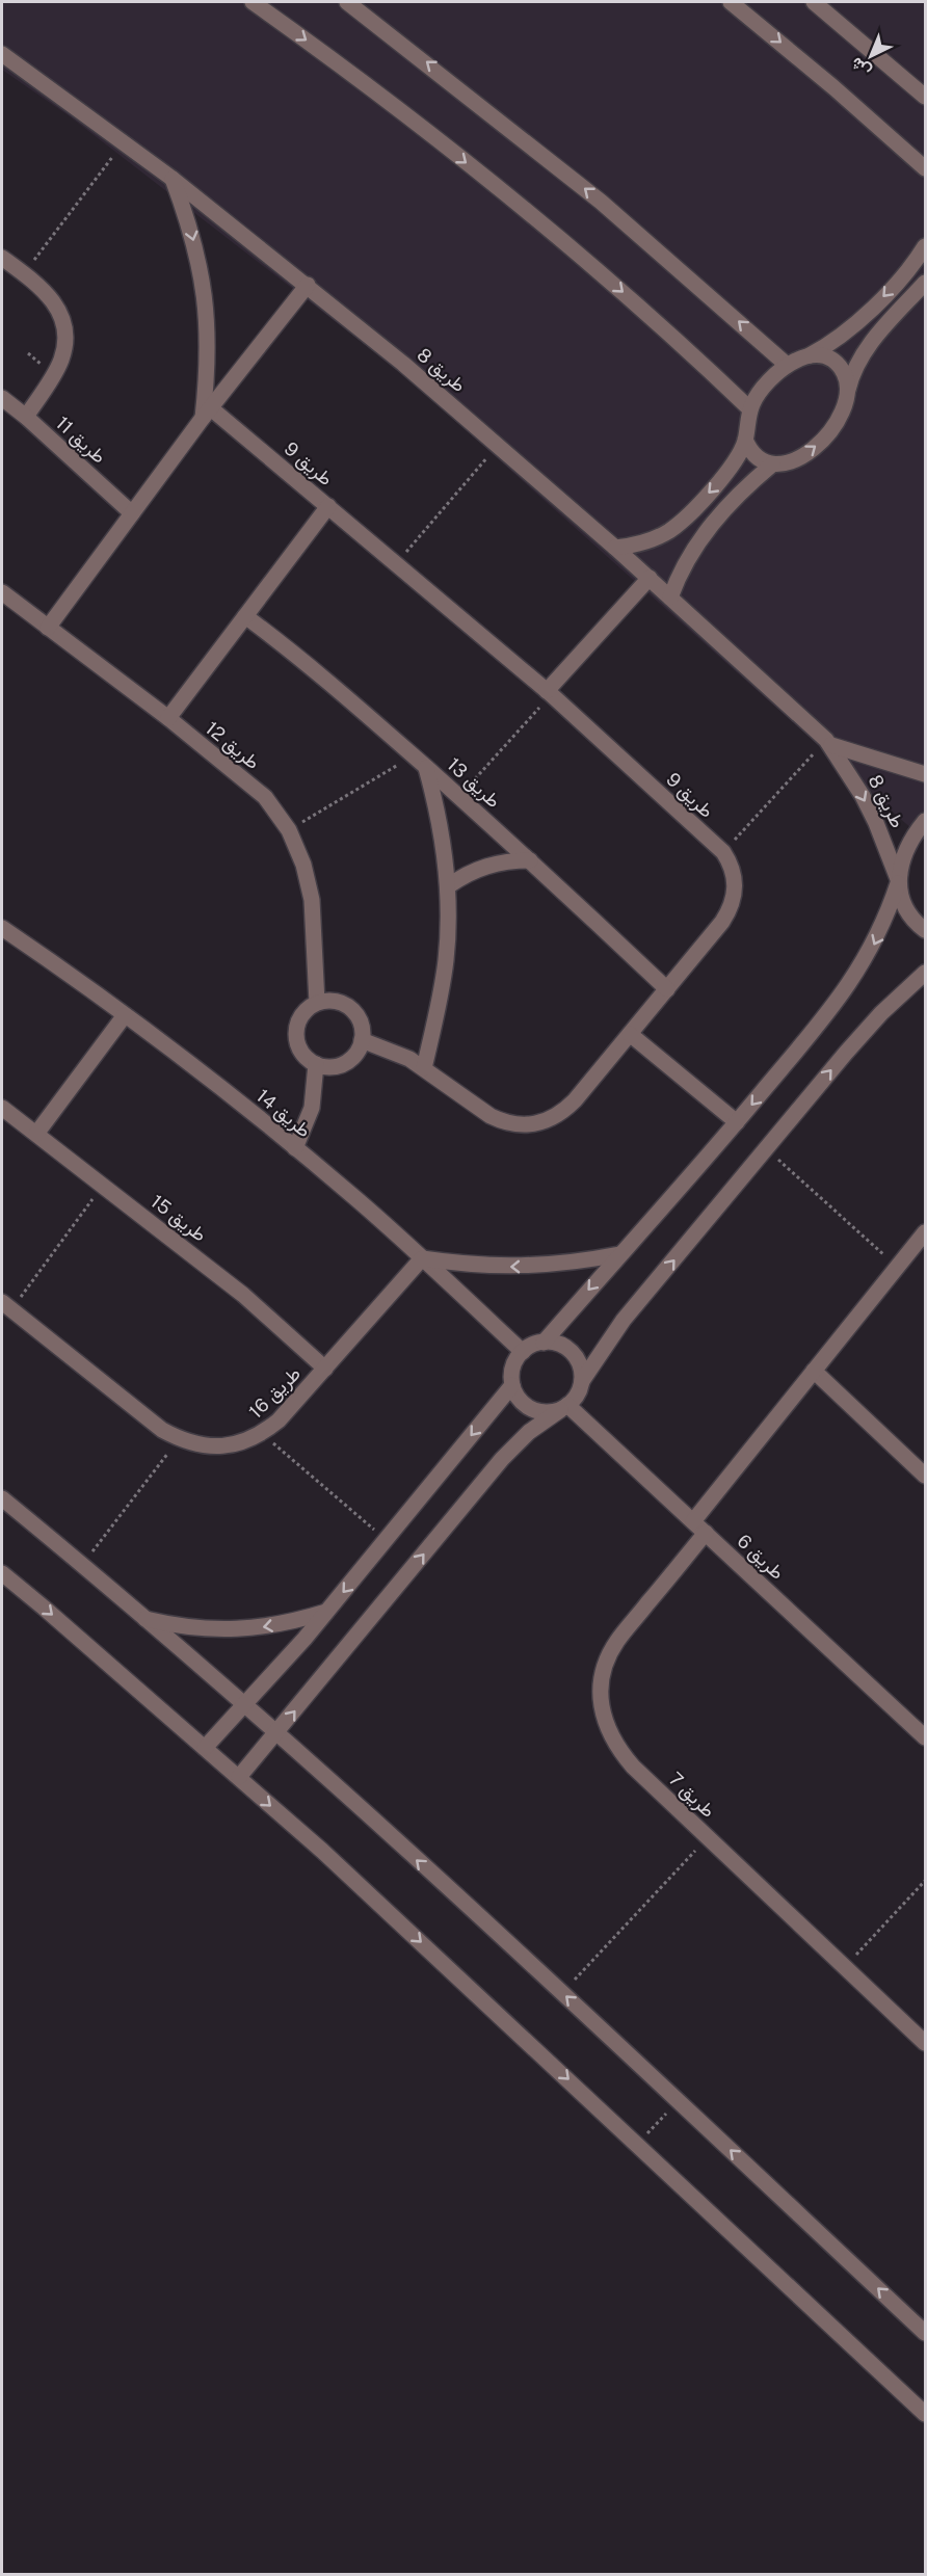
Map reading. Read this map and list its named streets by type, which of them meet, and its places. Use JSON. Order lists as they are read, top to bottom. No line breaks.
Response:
{"streets":{"street":["طريق 8","طريق 11","طريق 9","طريق 12","طريق 13","طريق 14","طريق 15","طريق 16","طريق 6","طريق 7"]},"crossings":[["طريق 9","طريق 12"],["طريق 9","طريق 13"],["طريق 14","طريق 16"],["طريق 14","طريق 6"],["طريق 15","طريق 16"],["طريق 6","طريق 7"]],"north":"bottom left"}
